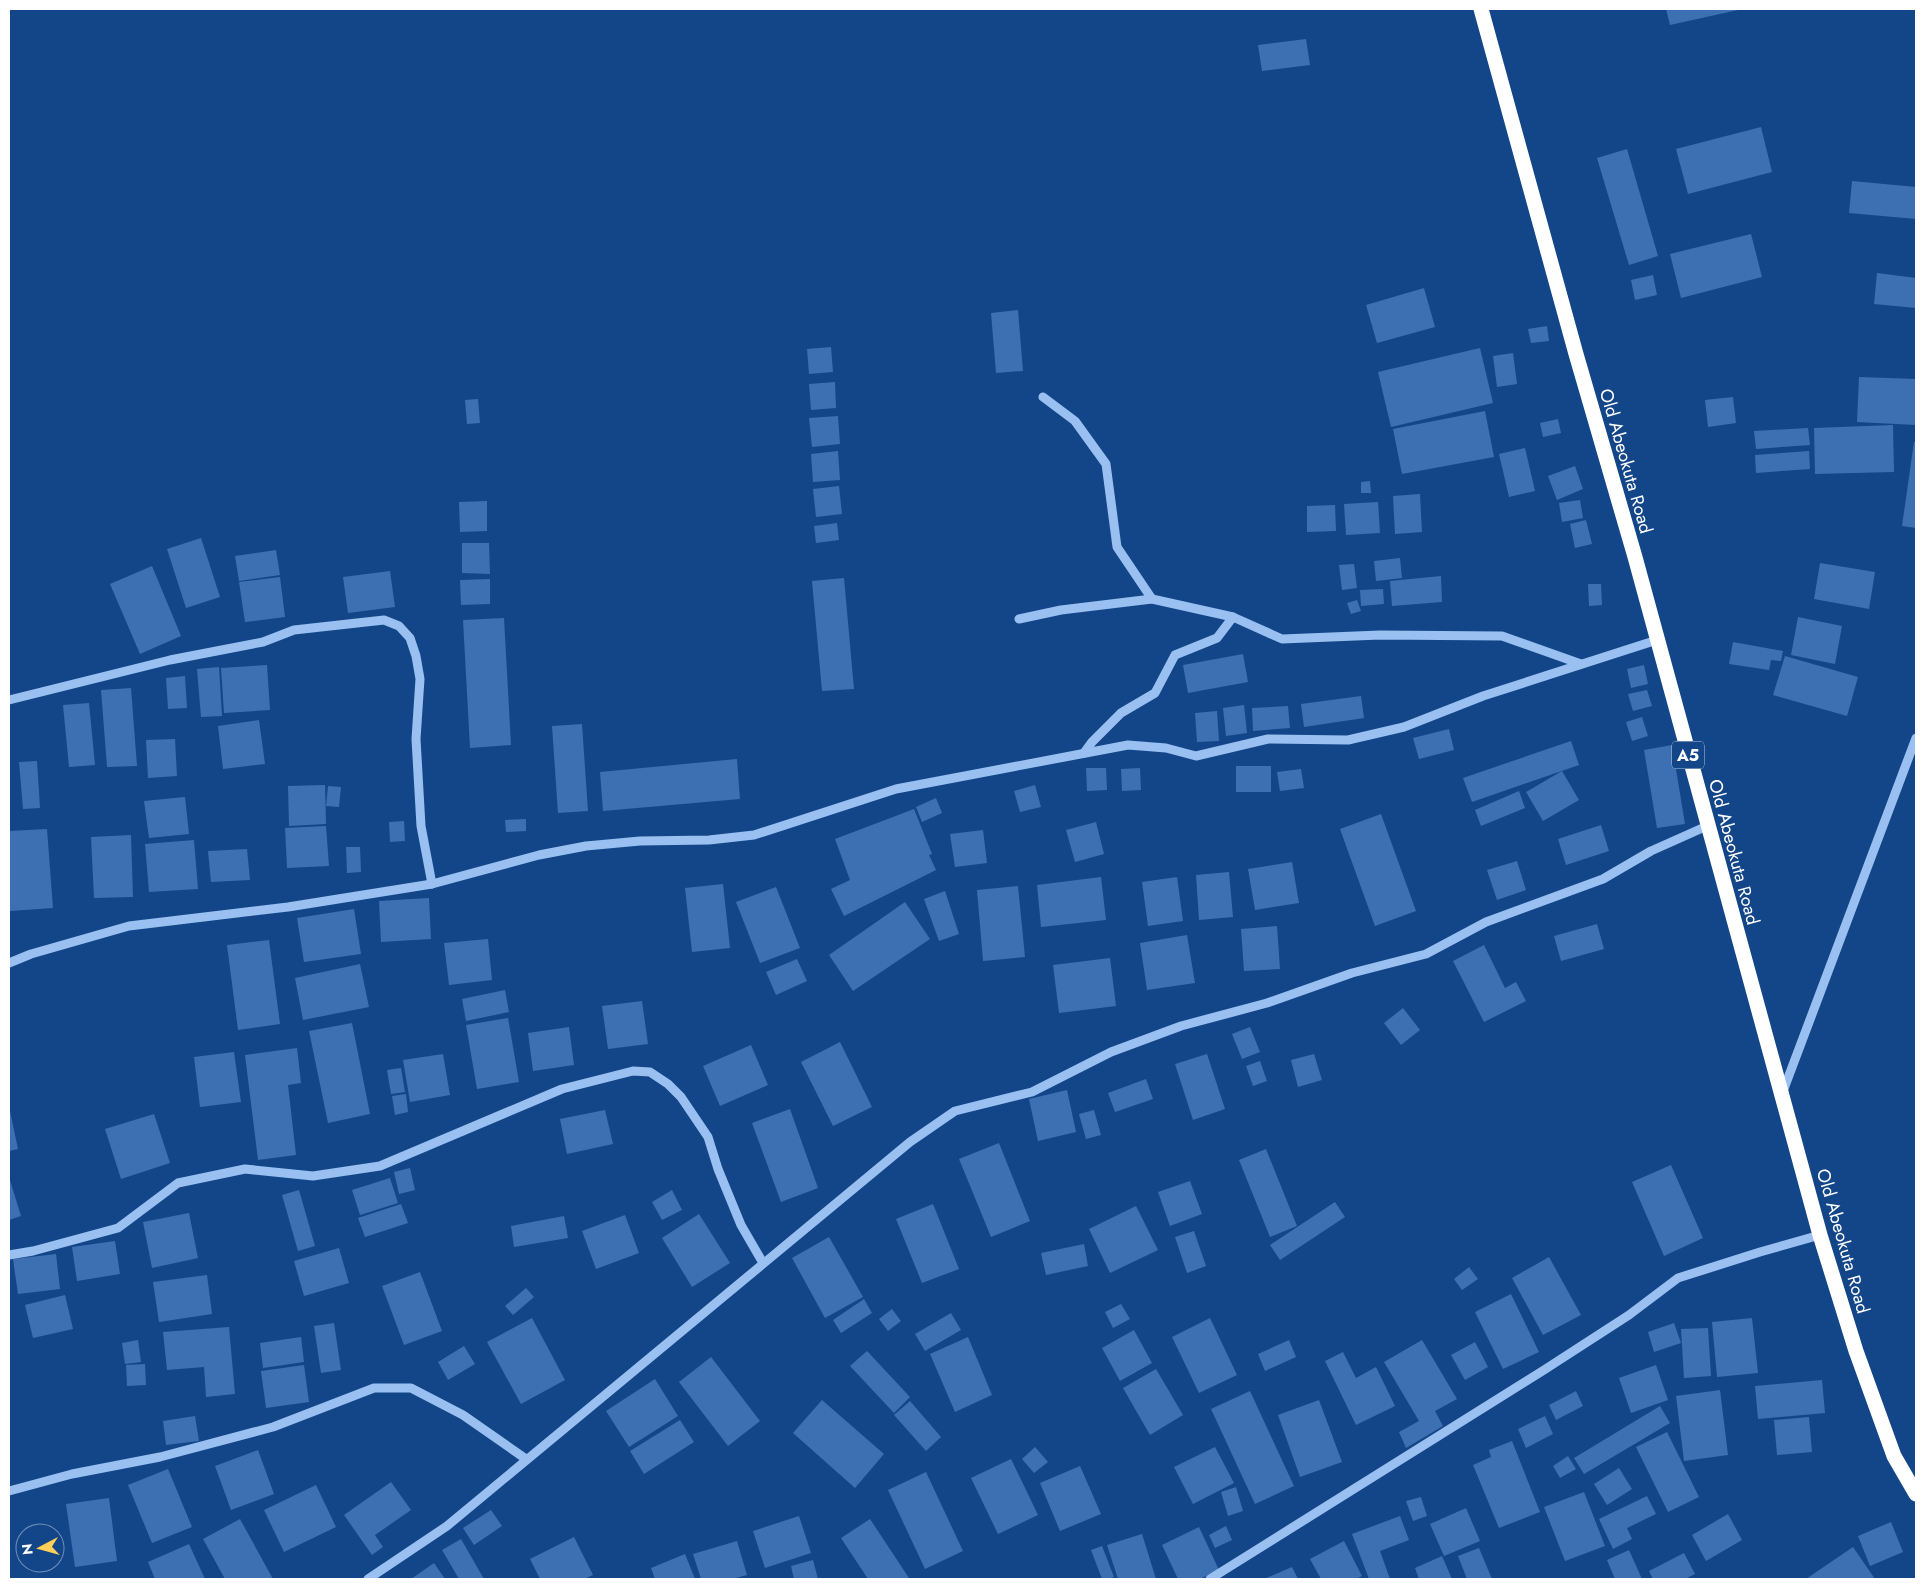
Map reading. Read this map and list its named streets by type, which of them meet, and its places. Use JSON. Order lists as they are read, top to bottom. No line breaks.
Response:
{"streets":{"highway":["Old Abeokuta Road","A5"]},"north":"left"}
